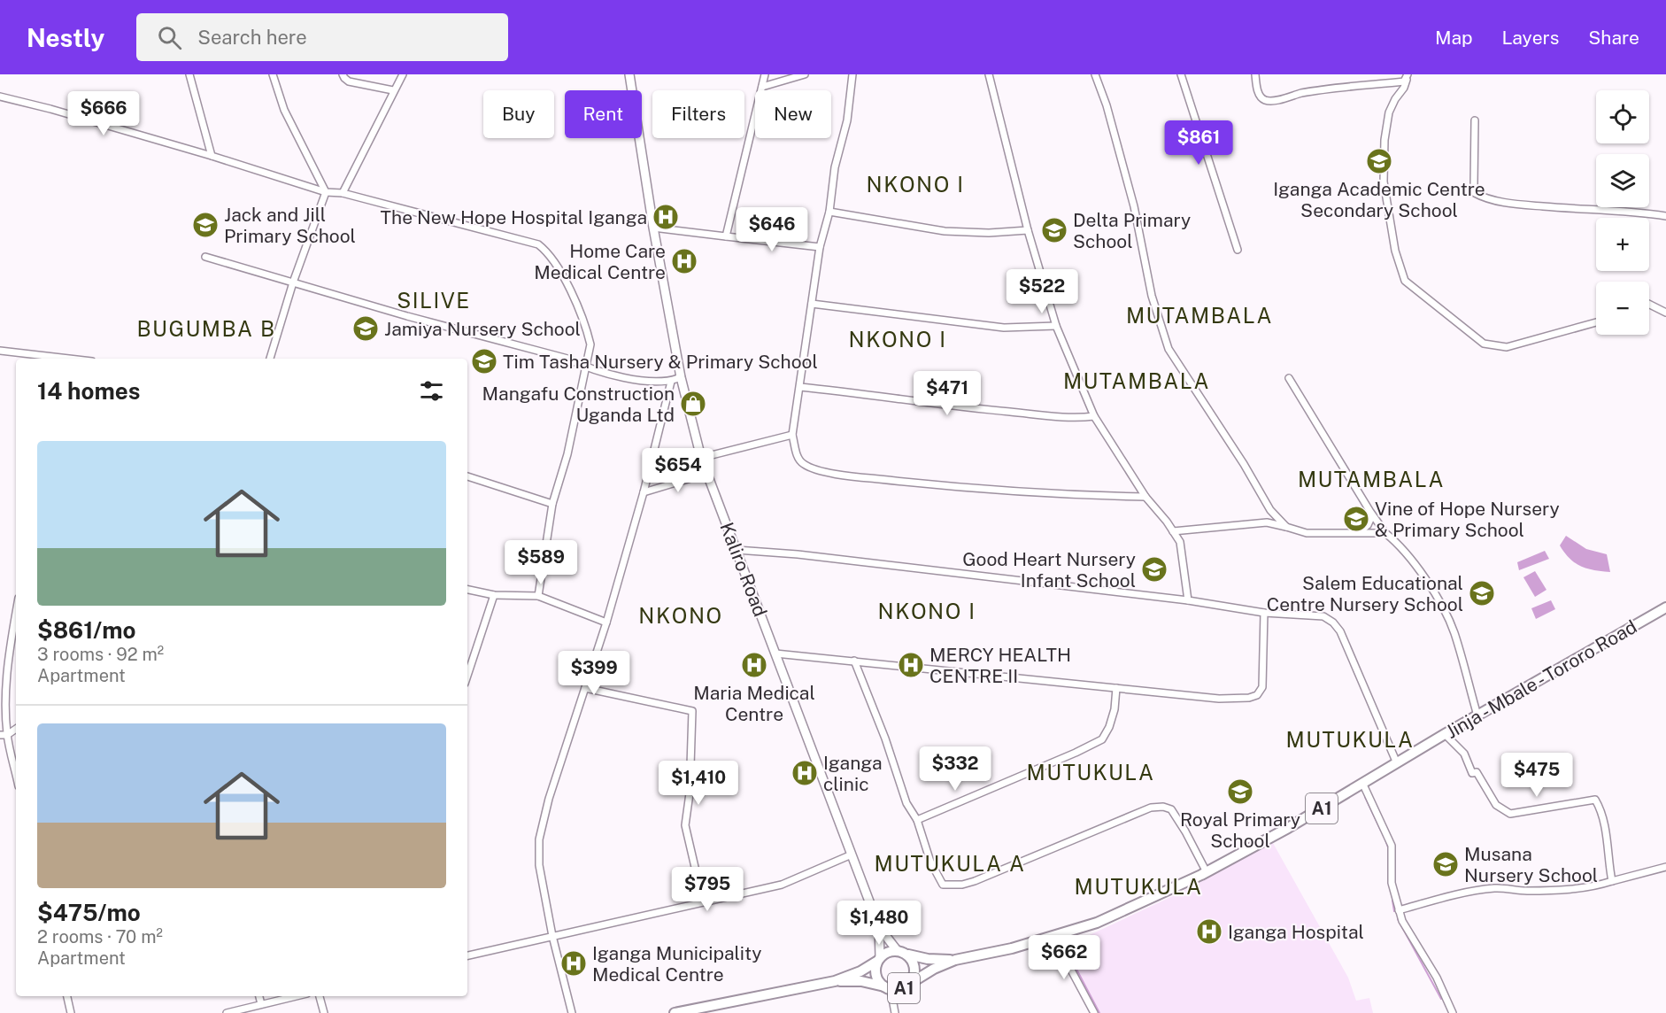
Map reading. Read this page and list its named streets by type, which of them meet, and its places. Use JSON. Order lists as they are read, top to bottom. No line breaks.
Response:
{"streets":{"main road":["Kaliro Road","Jinja - Mbale - Tororo Road","A1"]},"crossings":[["Kaliro Road","Jinja - Mbale - Tororo Road"],["Kaliro Road","A1"],["Jinja - Mbale - Tororo Road","A1"]],"districts":["NKONO I","SILIVE","MUTAMBALA","BUGUMBA B","NKONO I","MUTAMBALA","MUTAMBALA","NKONO I","NKONO","MUTUKULA","MUTUKULA","MUTUKULA A","MUTUKULA"],"places":{"school or university":["Iganga Academic Centre Secondary School","Jack and Jill Primary School","Delta Primary School","Jamiya Nursery School","Tim Tasha Nursery & Primary School","Vine of Hope Nursery & Primary School","Good Heart Nursery Infant School","Salem Educational Centre Nursery School","Royal Primary School","Musana Nursery School"],"hospital":["The New Hope Hospital Iganga","Home Care Medical Centre","Maria Medical Centre","MERCY HEALTH CENTRE II","Iganga clinic","Iganga Hospital","Iganga Municipality Medical Centre"],"shop":["Mangafu Construction Uganda Ltd"]},"page":{"header":"Nestly","search":"Search here","nav":["Map","Layers","Share"],"map_buttons":["+","−"],"chip":["Buy","Rent","Filters","New"],"price":["$666","$861","$646","$522","$471","$654","$589","$399","$332","$475","$1,410","$795","$1,480","$662"],"heading":"14 homes","list":[{"name":"$861/mo","note":"3 rooms · 92 m² · Apartment"},{"name":"$475/mo","note":"2 rooms · 70 m² · Apartment"}]}}
